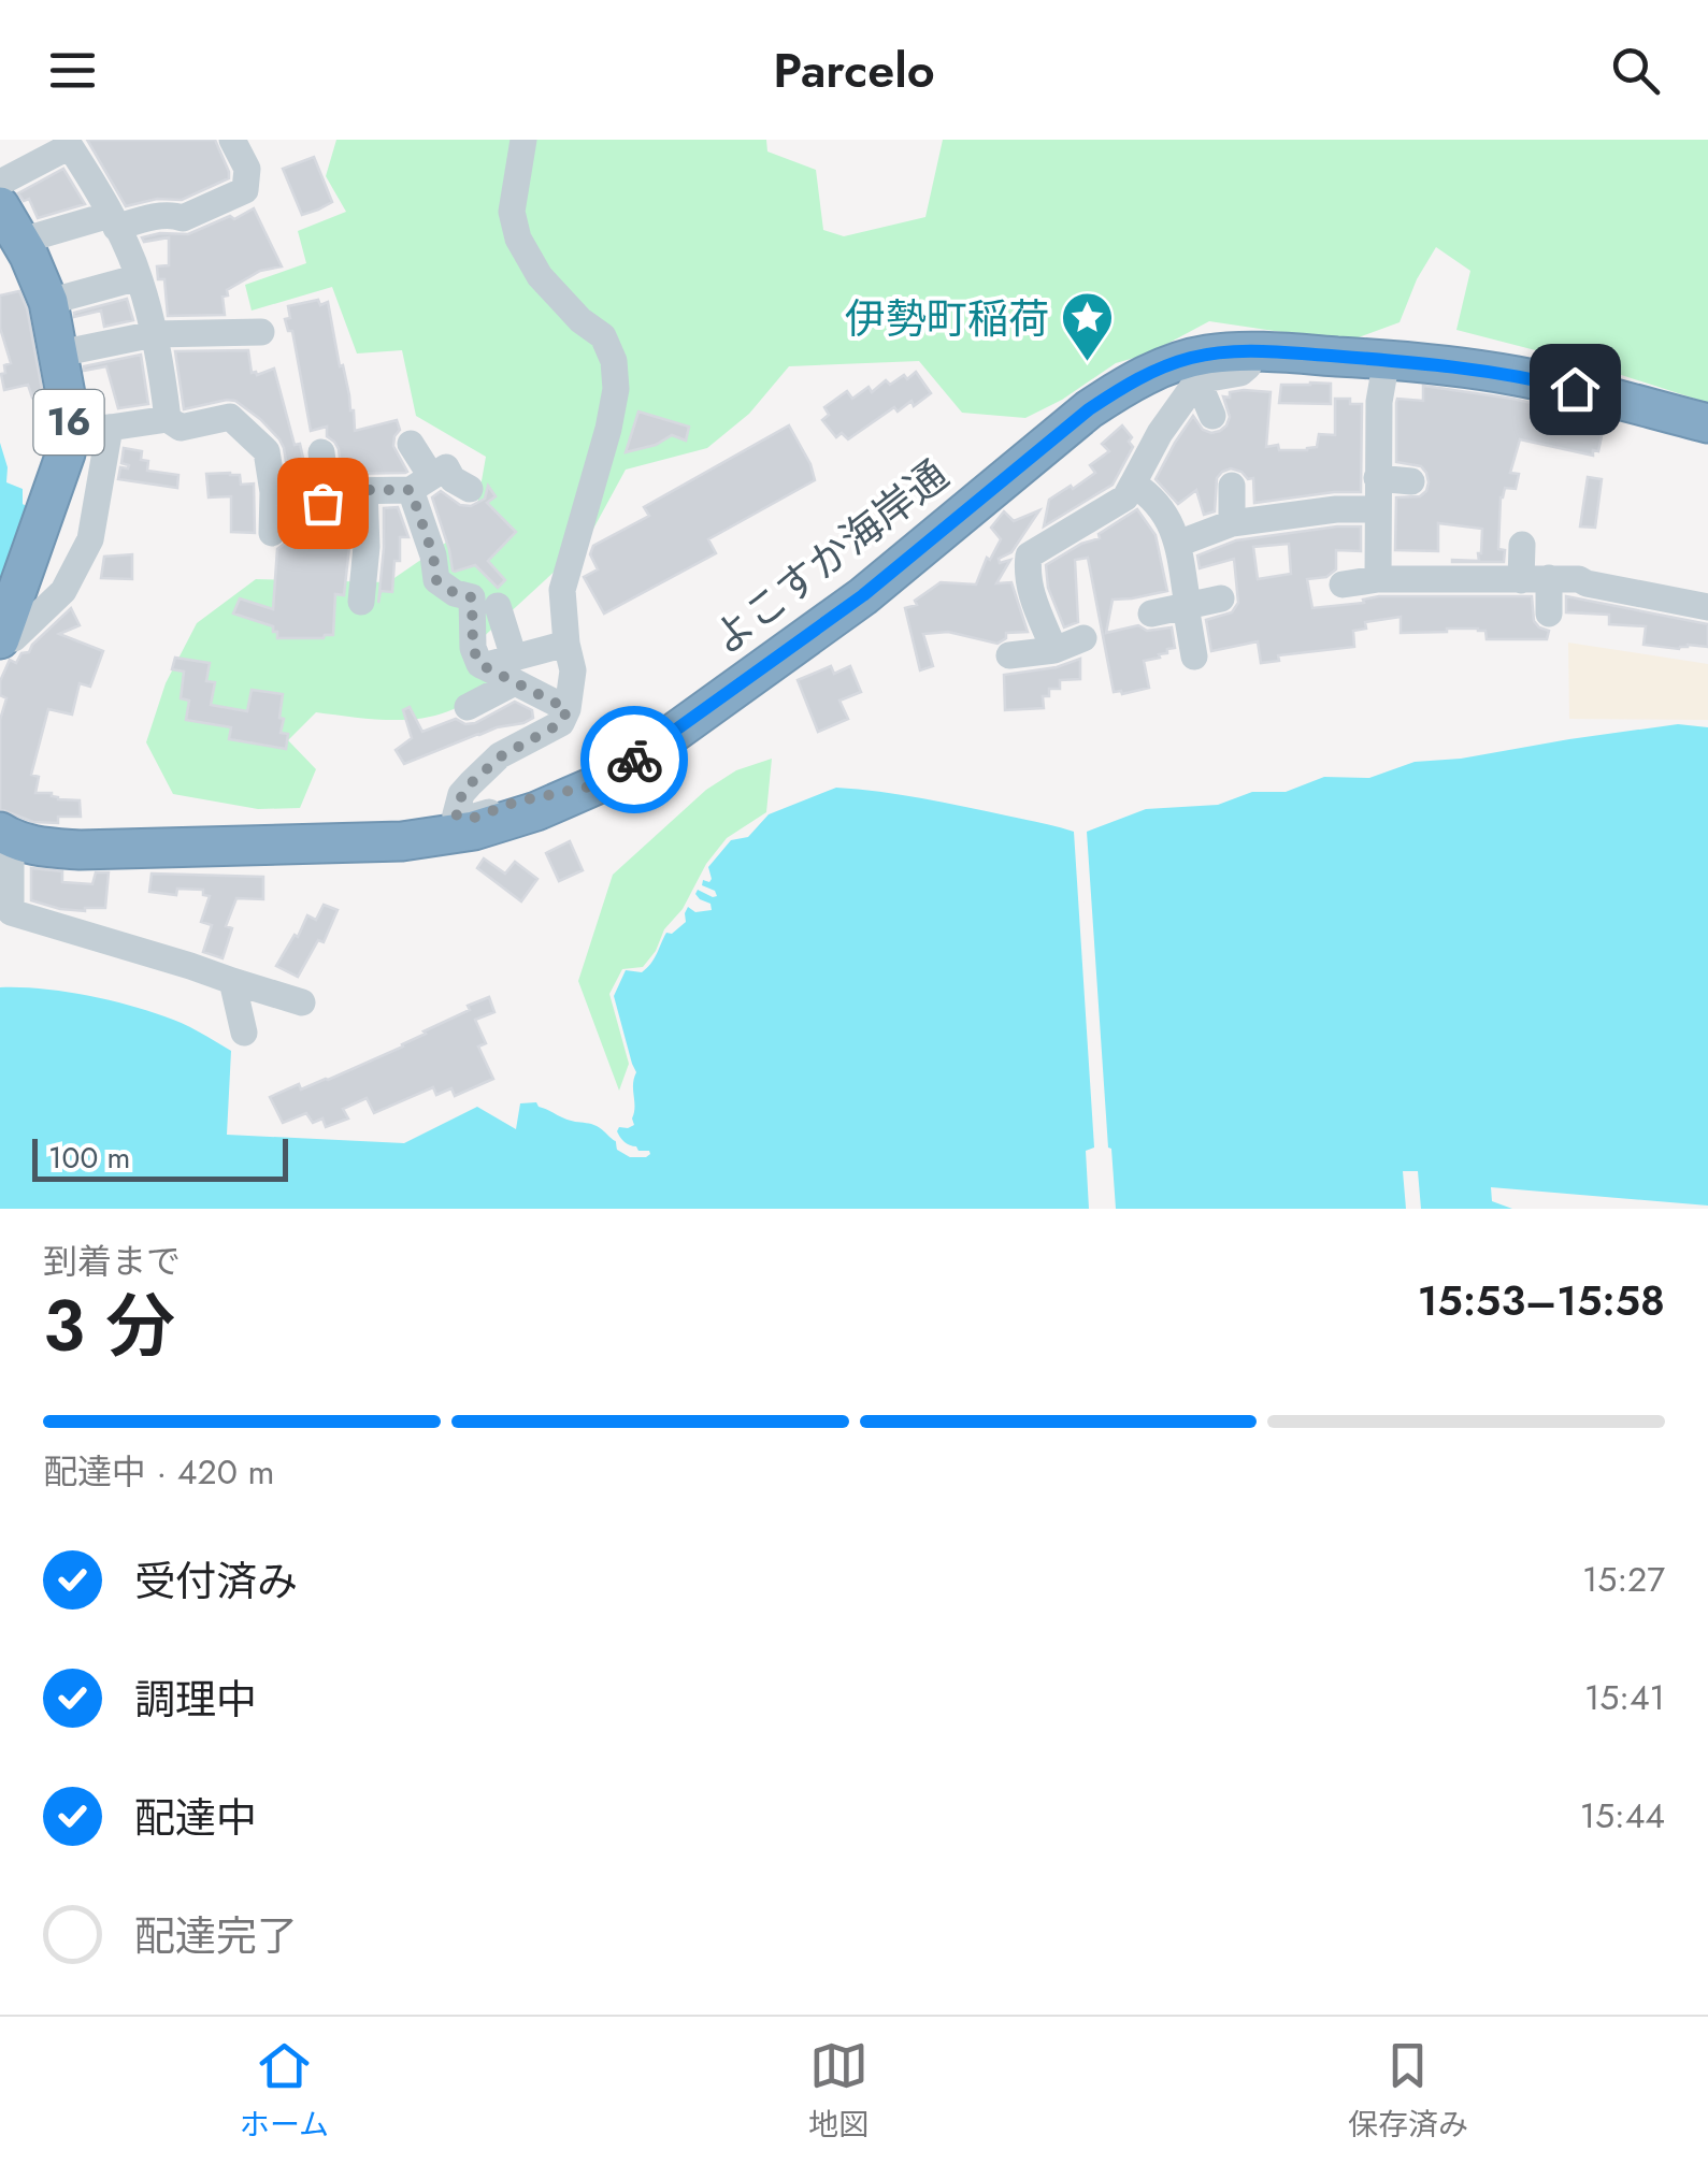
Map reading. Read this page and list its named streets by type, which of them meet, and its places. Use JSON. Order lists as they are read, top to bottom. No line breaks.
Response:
{"streets":{"highway":["16","よこすか海岸通"]},"places":{"place":["伊勢町稲荷"]},"scale_bar":"100 m","page":{"header":"Parcelo","scale":"100 m","heading":["3 分","到着まで","15:53–15:58"],"bar":"配達中 · 420 m","list":[["受付済み","15:27"],["調理中","15:41"],["配達中","15:44"],"配達完了"],"tabs":["ホーム","地図","保存済み"]}}
